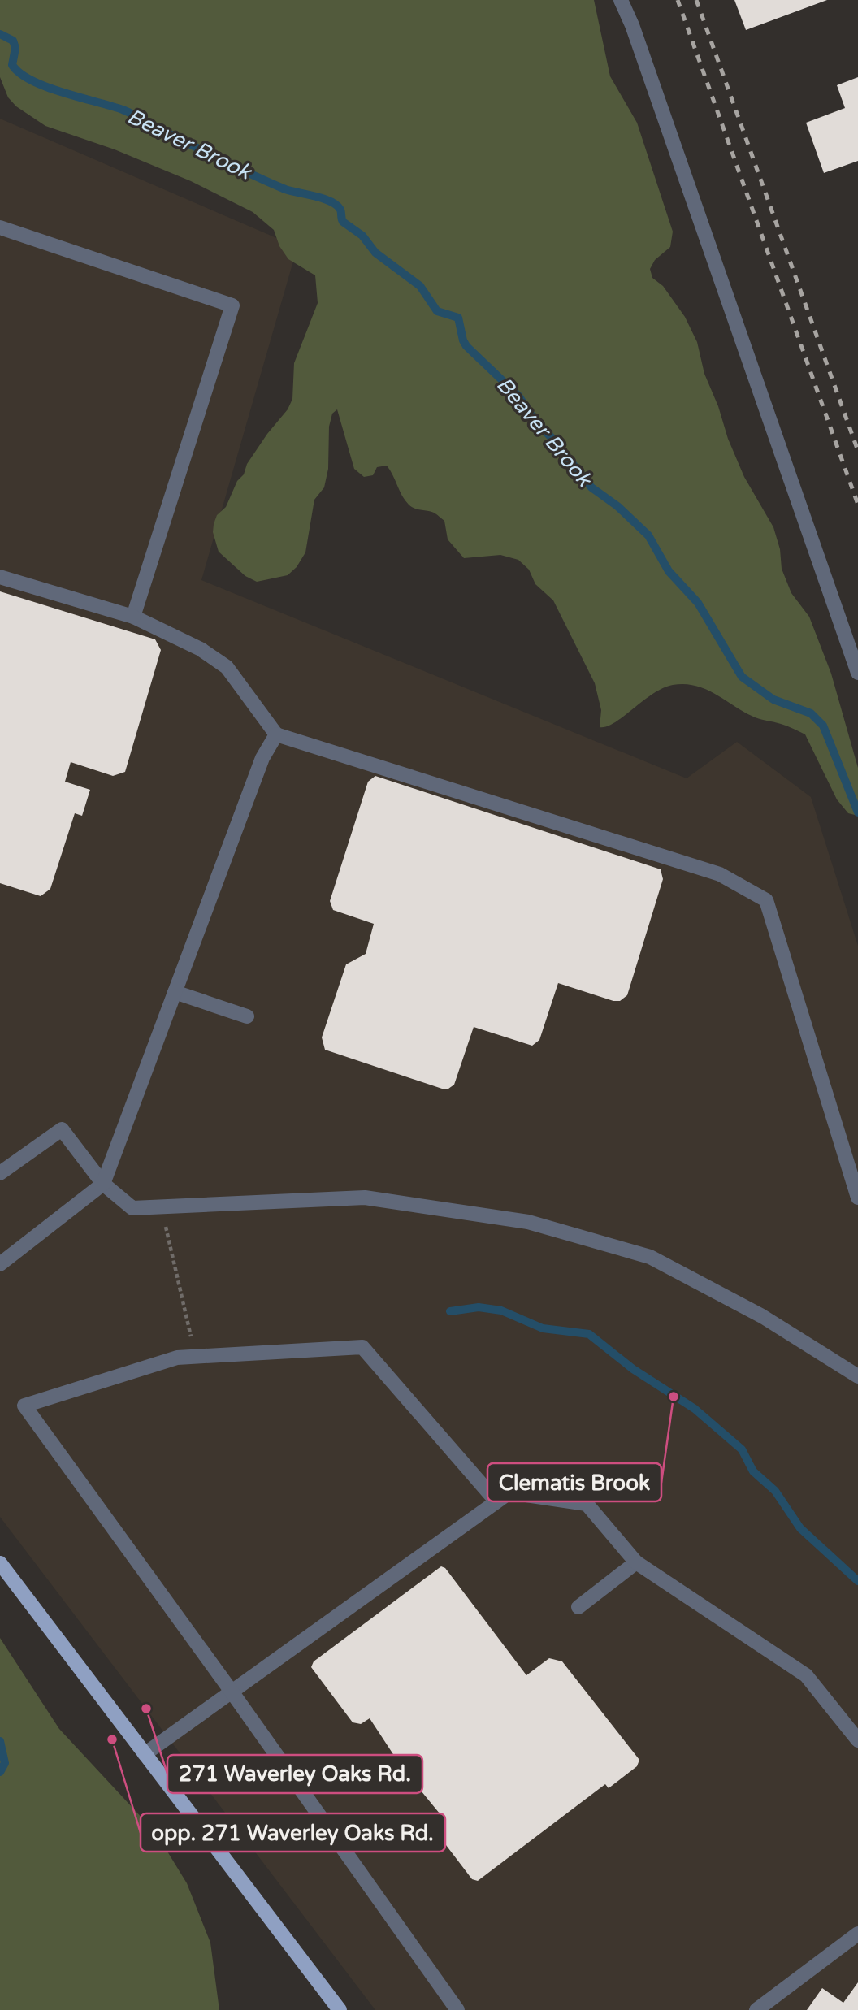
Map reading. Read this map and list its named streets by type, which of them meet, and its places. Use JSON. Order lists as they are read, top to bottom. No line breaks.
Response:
{"water":["Beaver Brook"],"places":["Clematis Brook","271 Waverley Oaks Rd.","opp. 271 Waverley Oaks Rd."]}
